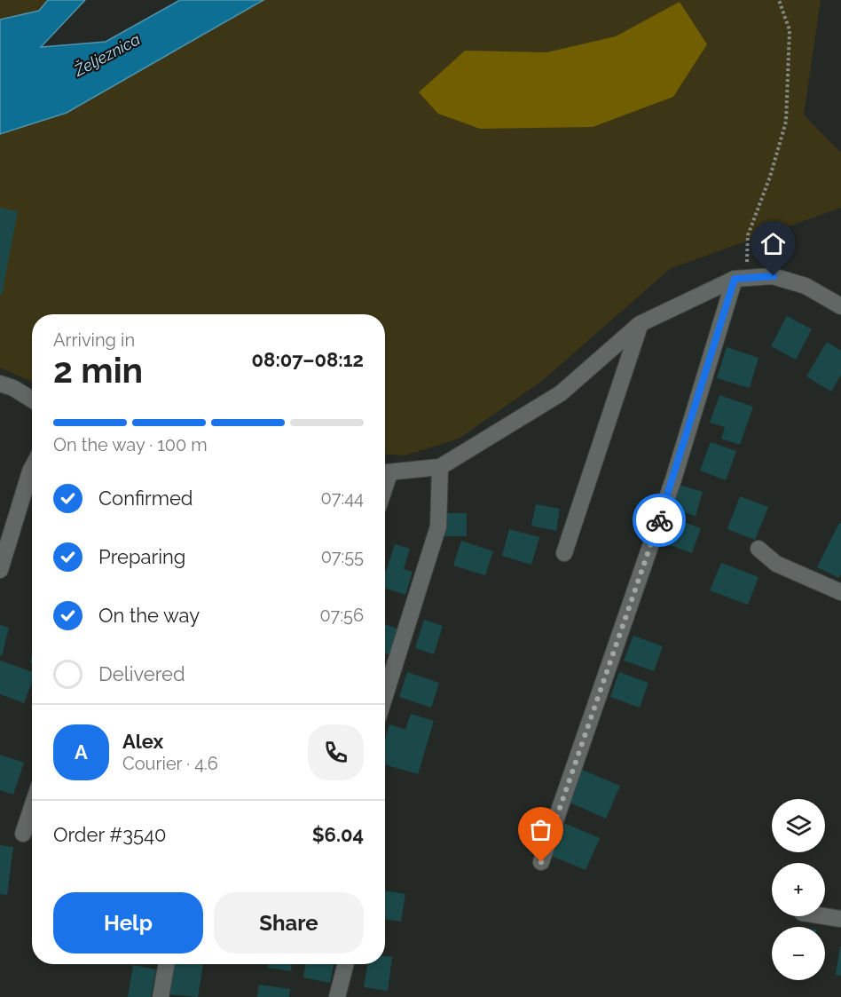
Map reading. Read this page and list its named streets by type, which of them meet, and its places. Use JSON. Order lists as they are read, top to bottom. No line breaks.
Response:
{"water":["Željeznica"],"page":{"heading":["2 min","Arriving in","08:07–08:12"],"panel":["Alex","Courier · 4.6","Order #3540","$6.04"],"bar":"On the way · 100 m","list":[["Confirmed","07:44"],["Preparing","07:55"],["On the way","07:56"],"Delivered"],"round":"A","map_buttons":["+","−"],"buttons":["Help","Share"]}}
